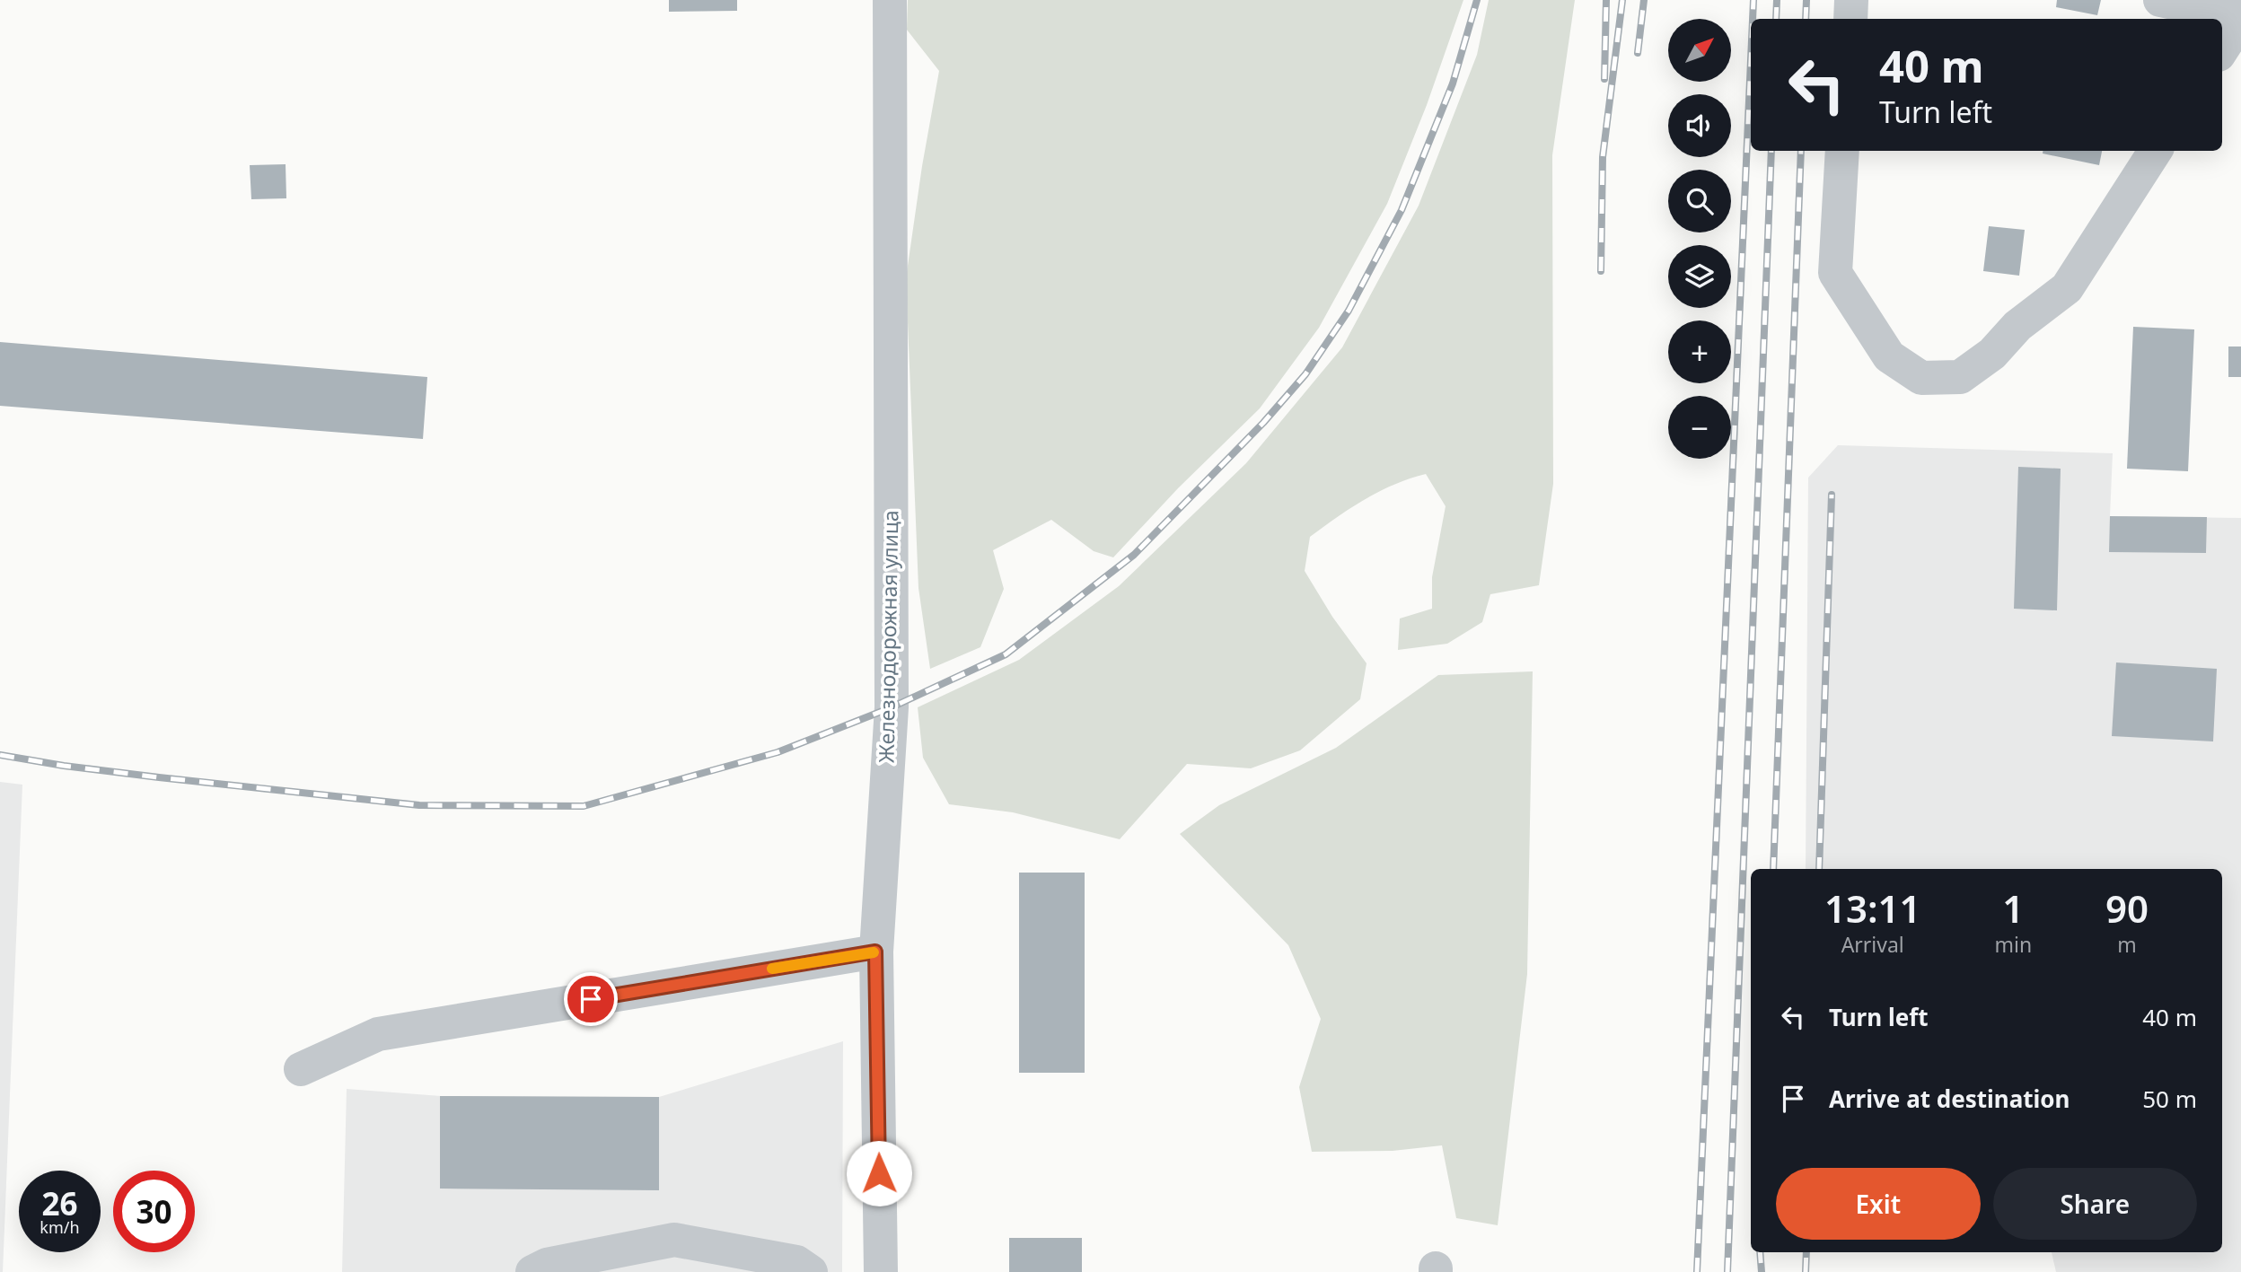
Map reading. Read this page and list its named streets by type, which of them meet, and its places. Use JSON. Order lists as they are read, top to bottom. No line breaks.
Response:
{"streets":{"street":["Железнодорожная улица"]},"north":"top right","page":{"map_buttons":["+","−"],"turn":["40 m","Turn left"],"eta":["13:11","Arrival","1","min","90","m"],"list":[{"name":"Turn left","value":"40 m"},{"name":"Arrive at destination","value":"50 m"}],"buttons":["Exit","Share"],"speed":"26 km/h","limit":"30"}}
